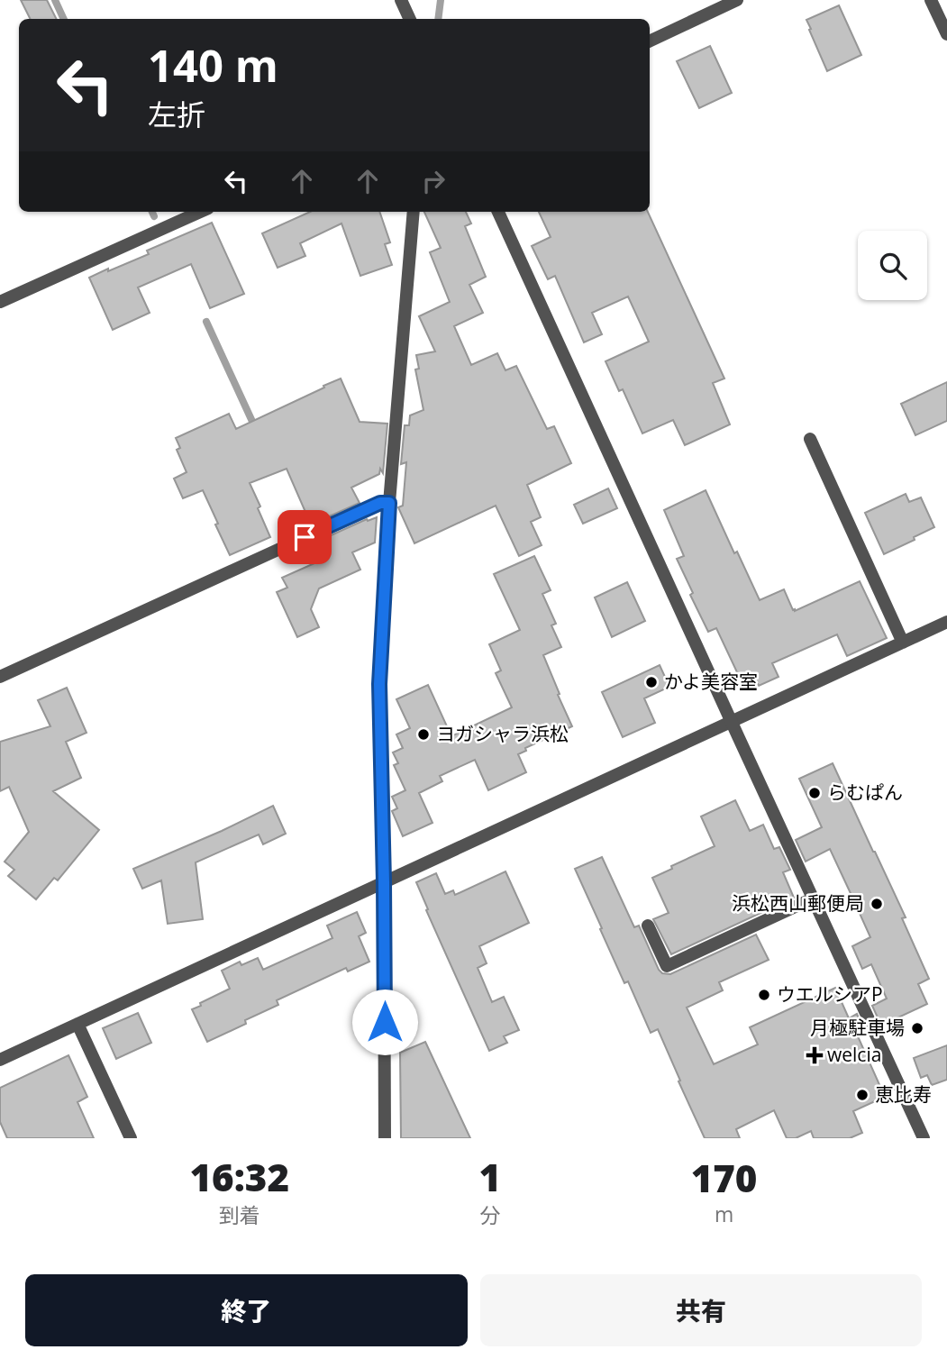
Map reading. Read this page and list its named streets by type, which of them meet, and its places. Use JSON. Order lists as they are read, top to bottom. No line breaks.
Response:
{"places":{"other":["かよ美容室","ヨガシャラ浜松","らむぱん","浜松西山郵便局","ウエルシアP","月極駐車場","恵比寿"],"health":["welcia"]},"page":{"turn":["140 m","左折"],"eta":["16:32","到着","1","分","170","m"],"buttons":["終了","共有"]}}
